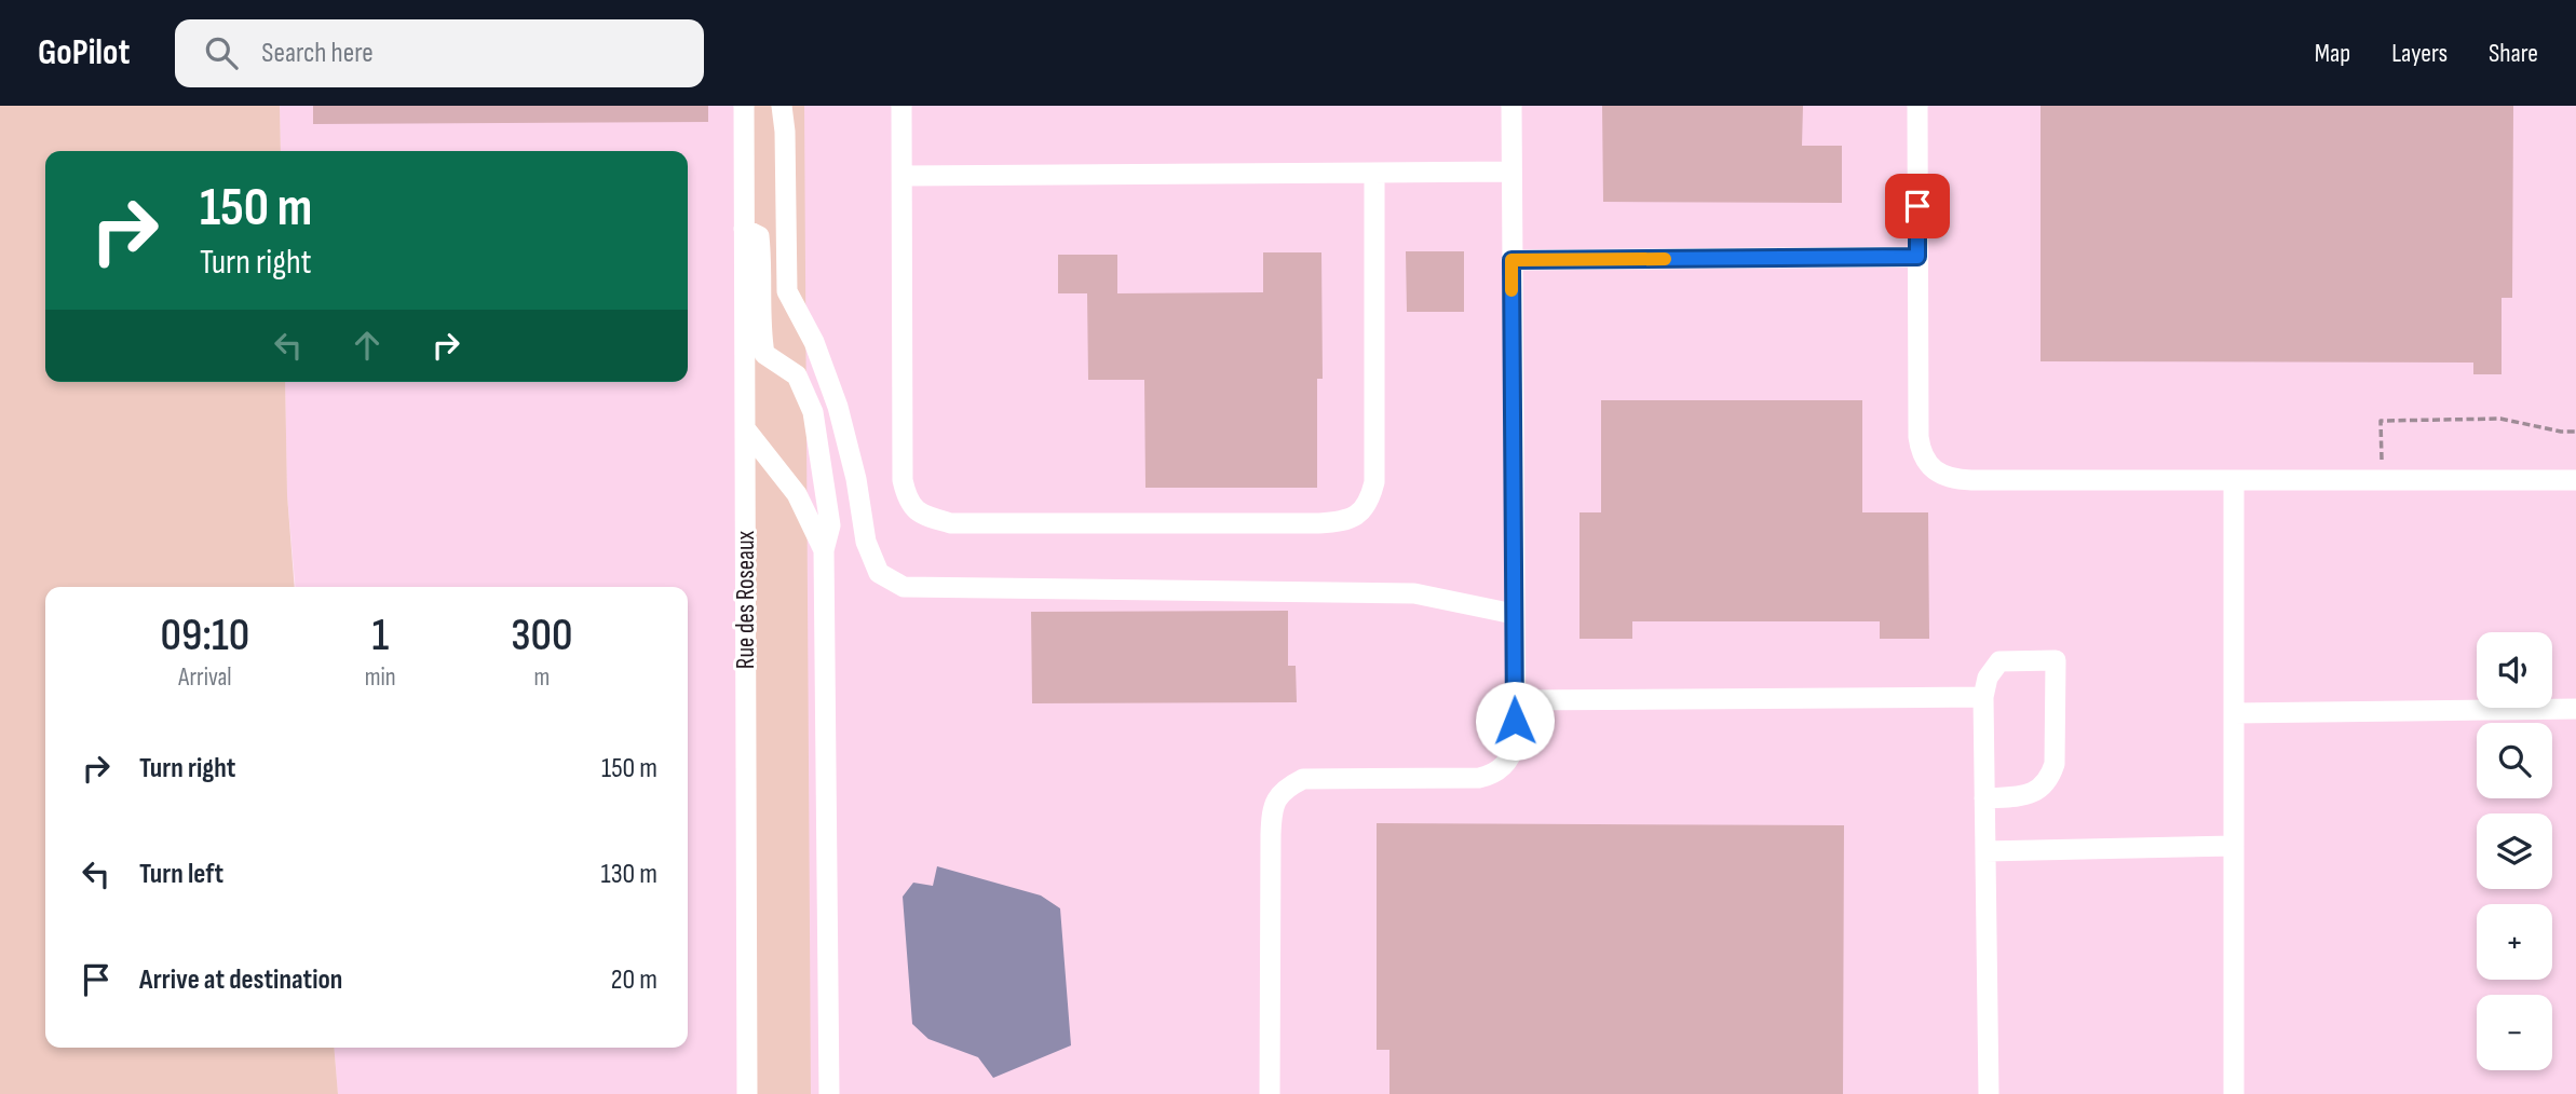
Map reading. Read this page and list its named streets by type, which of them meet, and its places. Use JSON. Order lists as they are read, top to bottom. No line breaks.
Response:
{"streets":{"street":["Rue des Roseaux"]},"page":{"header":"GoPilot","search":"Search here","nav":["Map","Layers","Share"],"turn":["150 m","Turn right"],"eta":["09:10","Arrival","1","min","300","m"],"map_buttons":["+","−"],"list":[{"name":"Turn right","value":"150 m"},{"name":"Turn left","value":"130 m"},{"name":"Arrive at destination","value":"20 m"}]}}
